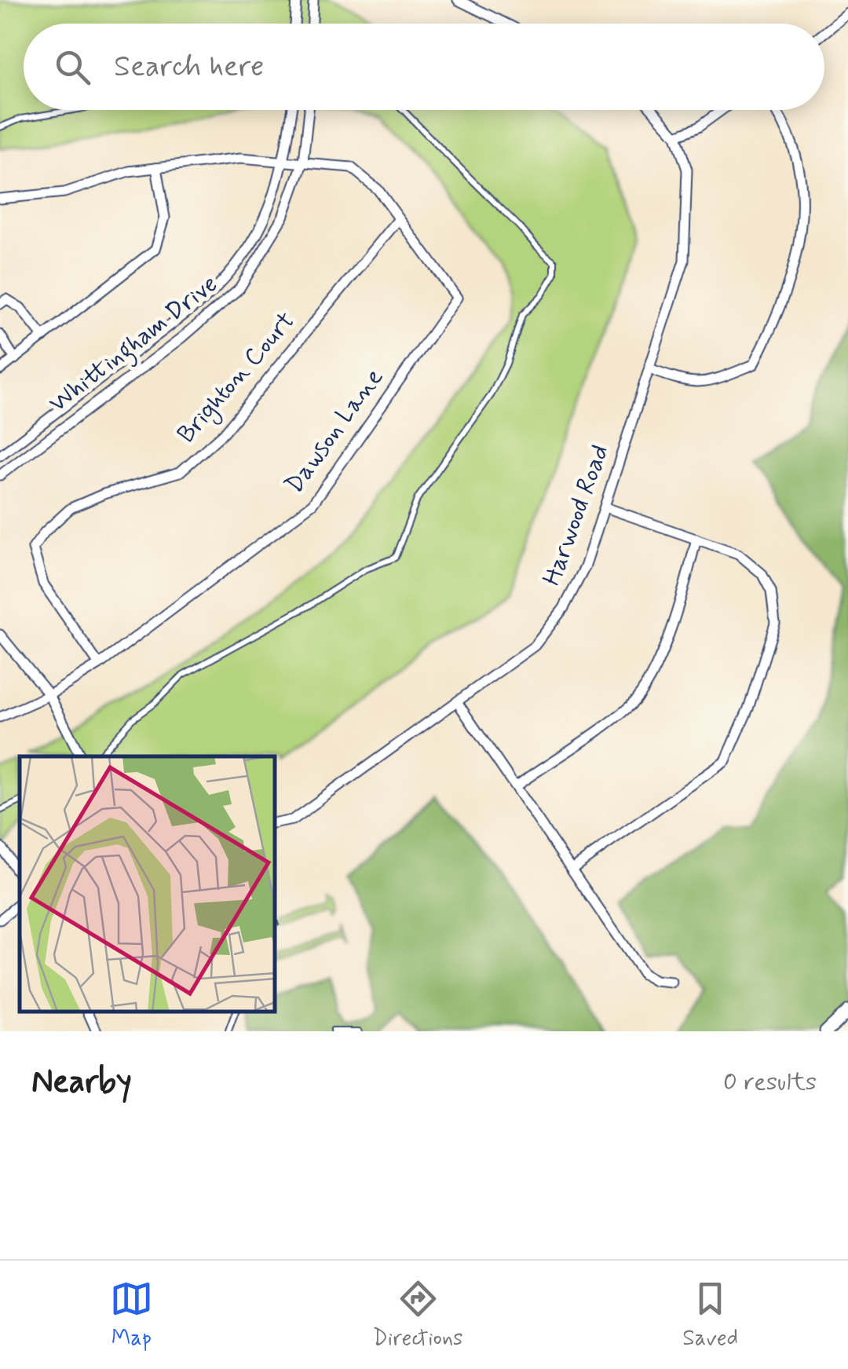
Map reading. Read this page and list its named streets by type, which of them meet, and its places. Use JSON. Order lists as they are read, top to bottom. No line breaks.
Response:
{"streets":{"street":["Whittingham Drive","Brighton Court","Dawson Lane","Harwood Road"]},"crossings":[["Whittingham Drive","Dawson Lane"],["Brighton Court","Dawson Lane"]],"page":{"search":"Search here","heading":["Nearby","0 results"],"nav":["Map","Directions","Saved"]}}
